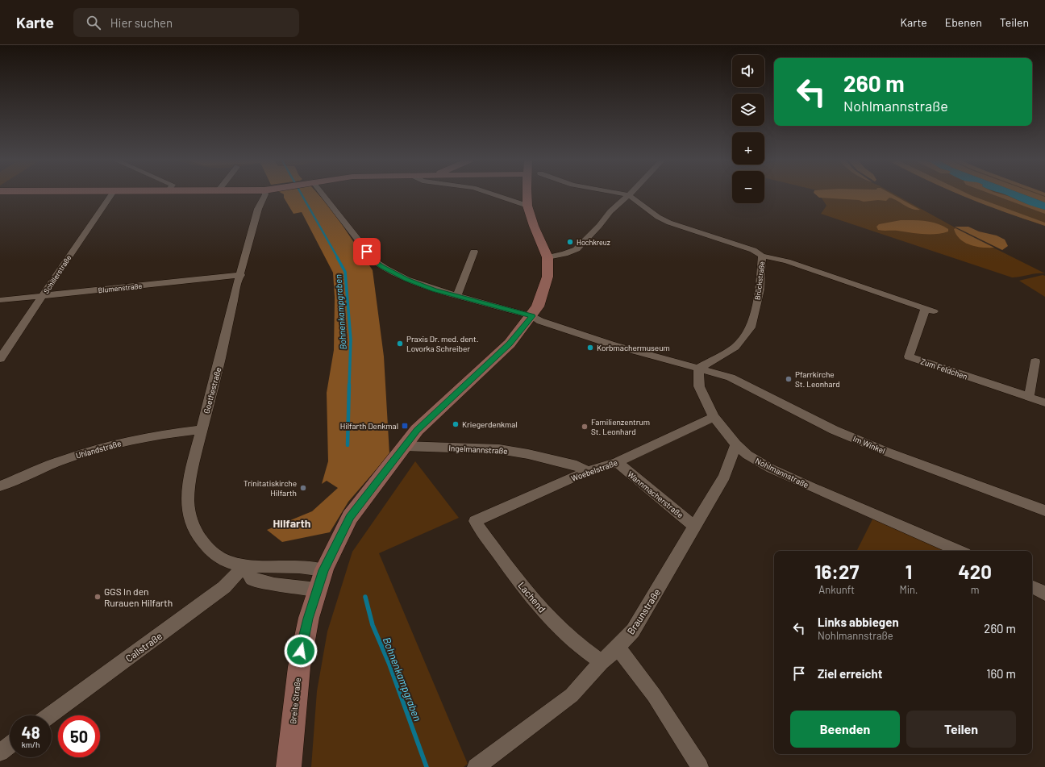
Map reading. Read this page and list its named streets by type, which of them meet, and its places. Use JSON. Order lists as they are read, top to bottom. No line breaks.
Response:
{"streets":{"main road":["Breite Straße"],"street":["Schillerstraße","Brückstraße","Blumenstraße","Zum Feldchen","Goethestraße","Im Winkel","Uhlandstraße","Ingelmannstraße","Woebelstraße","Nohlmannstraße","Wannmacherstraße","Lachend","Braunstraße","Callstraße"]},"crossings":[["Schillerstraße","Blumenstraße"],["Brückstraße","Zum Feldchen"],["Brückstraße","Im Winkel"],["Brückstraße","Nohlmannstraße"],["Blumenstraße","Goethestraße"],["Goethestraße","Uhlandstraße"],["Goethestraße","Callstraße"],["Goethestraße","Breite Straße"],["Im Winkel","Nohlmannstraße"],["Ingelmannstraße","Woebelstraße"],["Ingelmannstraße","Breite Straße"],["Woebelstraße","Nohlmannstraße"],["Woebelstraße","Wannmacherstraße"],["Woebelstraße","Lachend"],["Nohlmannstraße","Braunstraße"],["Wannmacherstraße","Braunstraße"],["Lachend","Braunstraße"]],"districts":["Hilfarth"],"water":["Bohnenkampgraben"],"places":{"other":["Hochkreuz","Praxis Dr. med. dent. Lovorka Schreiber","Korbmachermuseum","Pfarrkirche St. Leonhard","Kriegerdenkmal","Familienzentrum St. Leonhard","Trinitatiskirche Hilfarth","GGS In den Rurauen Hilfarth"],"transit":["Hilfarth Denkmal"]},"page":{"header":"Karte","search":"Hier suchen","nav":["Karte","Ebenen","Teilen"],"map_buttons":["+","−"],"turn":["260 m","Nohlmannstraße"],"eta":["16:27","Ankunft","1","Min.","420","m"],"list":[{"name":"Links abbiegen","note":"Nohlmannstraße","value":"260 m"},{"name":"Ziel erreicht","value":"160 m"}],"buttons":["Beenden","Teilen"],"speed":"48 km/h","limit":"50"}}
